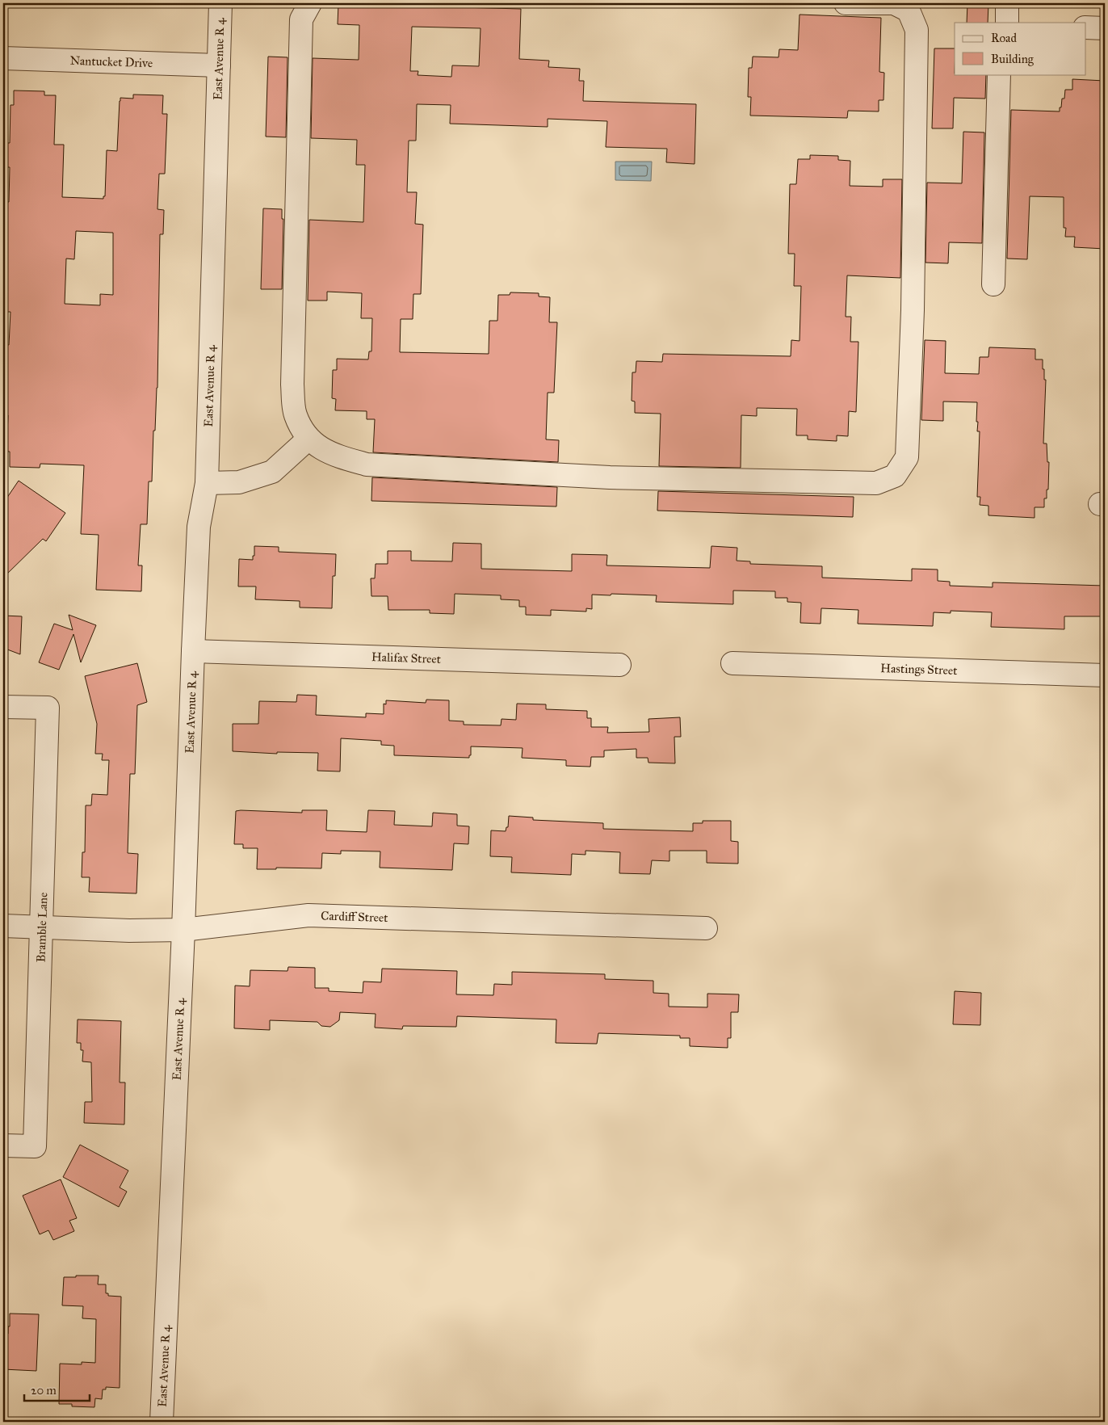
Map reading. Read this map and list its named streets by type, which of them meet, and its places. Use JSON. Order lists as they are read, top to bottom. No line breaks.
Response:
{"streets":{"street":["East Avenue R 4","Nantucket Drive","Halifax Street","Hastings Street","Cardiff Street","Bramble Lane"]},"crossings":[["East Avenue R 4","Nantucket Drive"],["East Avenue R 4","Halifax Street"],["East Avenue R 4","Cardiff Street"],["Cardiff Street","Bramble Lane"]],"legend":["Road","Building"],"scale_bar":"20 m"}
